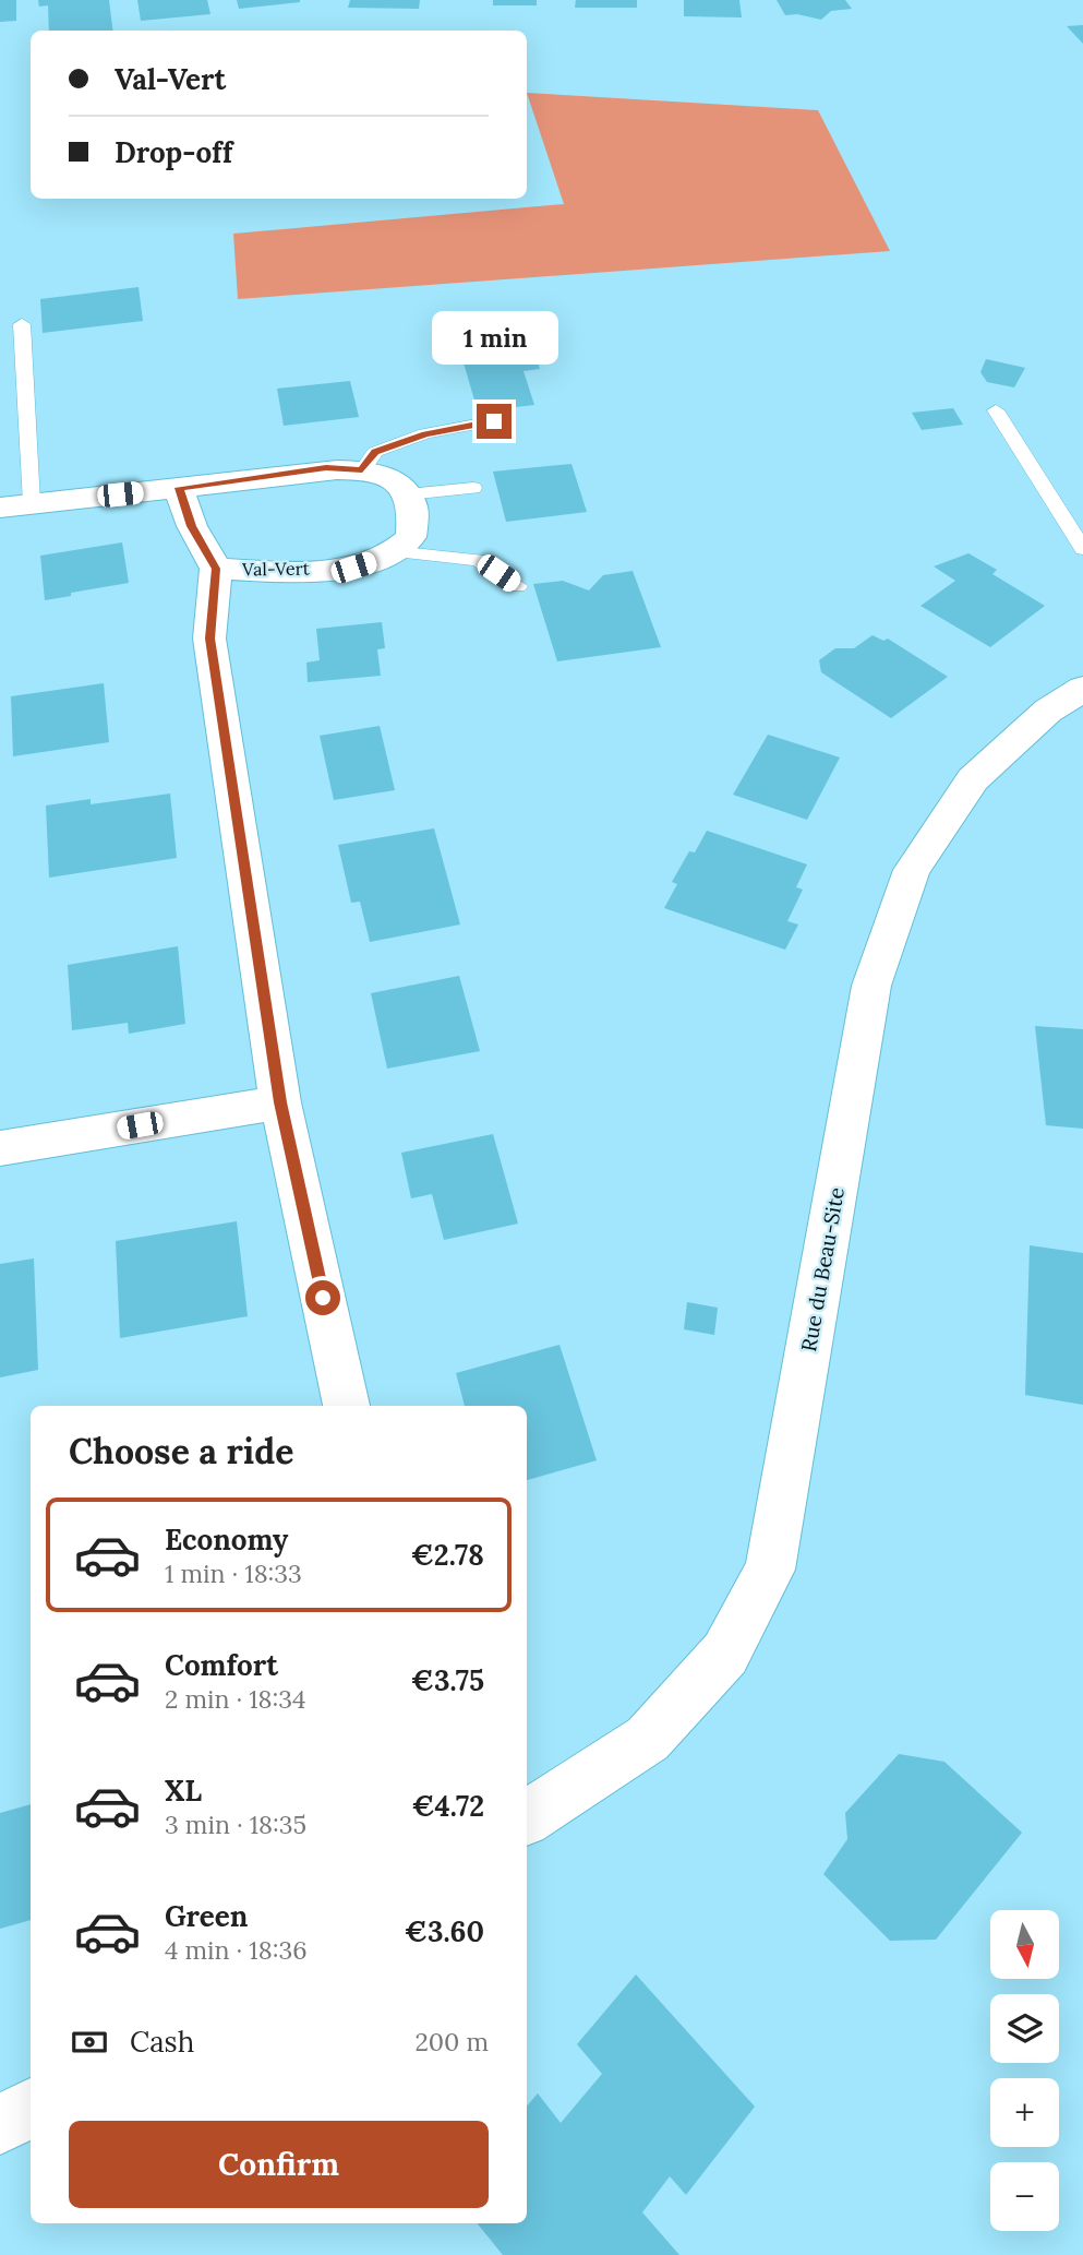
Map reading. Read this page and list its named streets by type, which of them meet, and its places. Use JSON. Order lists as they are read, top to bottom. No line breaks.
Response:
{"streets":{"street":["Val-Vert","Rue du Beau-Site"]},"north":"bottom","page":{"banner":["Val-Vert","Drop-off"],"bubble":"1 min","heading":"Choose a ride","list":[{"name":"Economy","note":"1 min · 18:33","value":"€2.78"},{"name":"Comfort","note":"2 min · 18:34","value":"€3.75"},{"name":"XL","note":"3 min · 18:35","value":"€4.72"},{"name":"Green","note":"4 min · 18:36","value":"€3.60"}],"map_buttons":["+","−"],"pay":["Cash","200 m"],"buttons":"Confirm"}}
